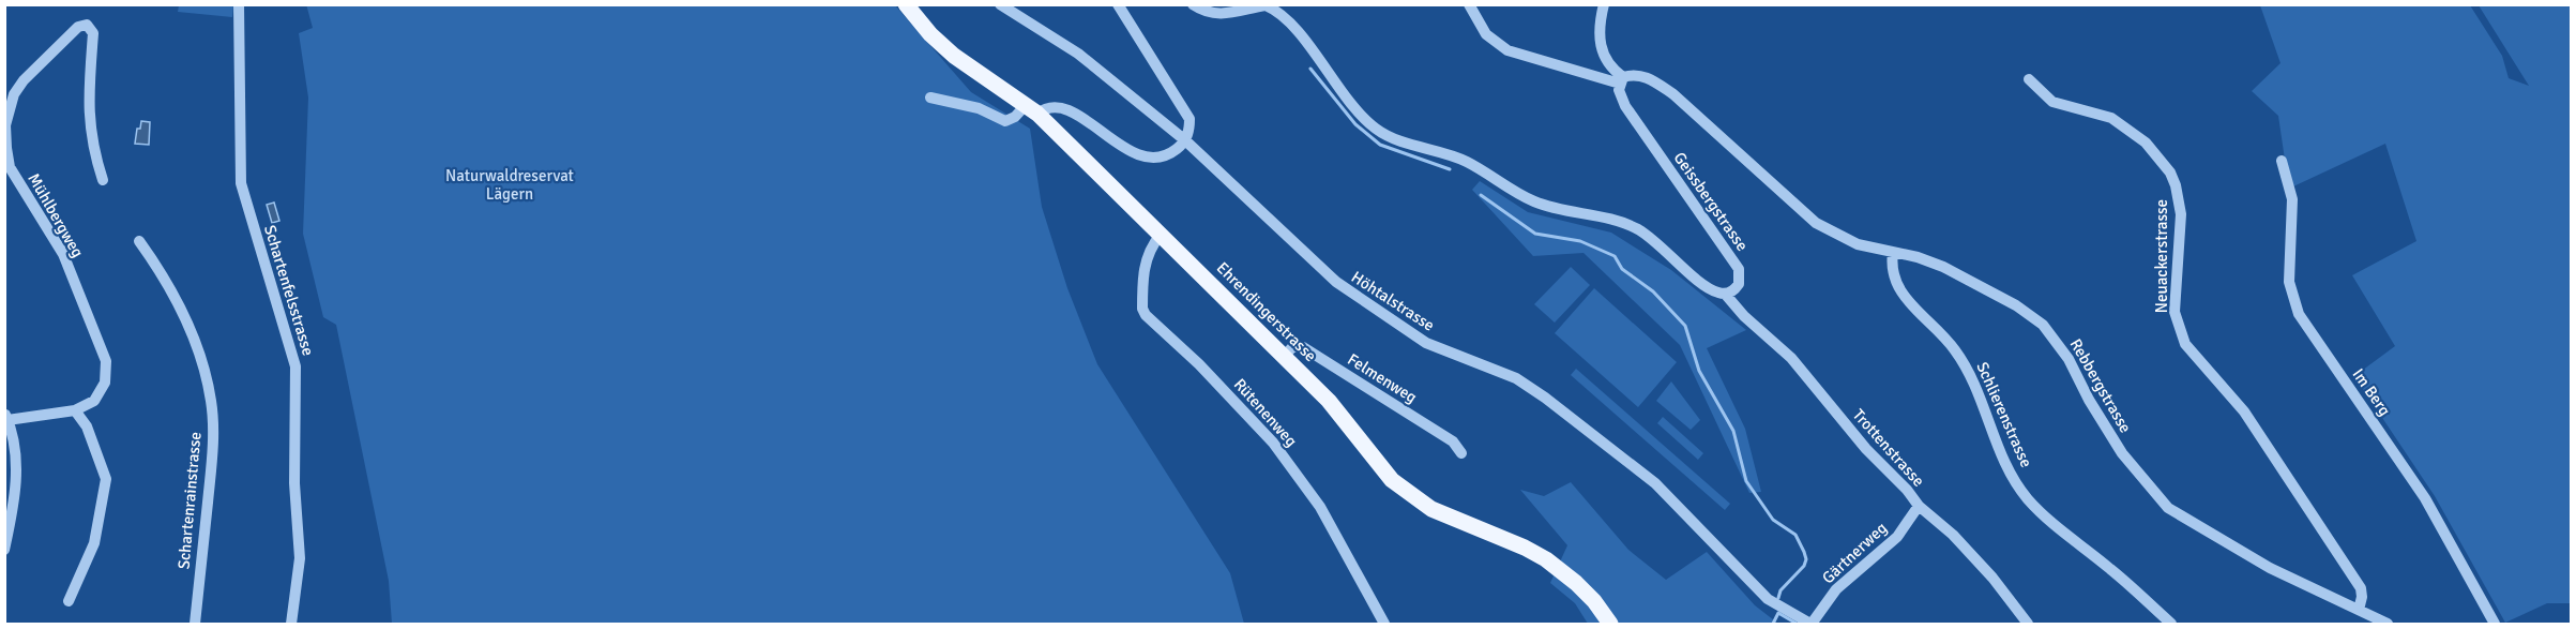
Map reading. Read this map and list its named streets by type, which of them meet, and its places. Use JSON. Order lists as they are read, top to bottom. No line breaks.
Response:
{"streets":{"main road":["Ehrendingerstrasse"],"street":["Geissbergstrasse","Mühlbergweg","Neuackerstrasse","Schartenfelsstrasse","Höhtalstrasse","Felmenweg","Rebbergstrasse","Im Berg","Rütenenweg","Schlierenstrasse","Trottenstrasse","Schartenrainstrasse","Gärtnerweg"]},"crossings":[["Geissbergstrasse","Rebbergstrasse"],["Geissbergstrasse","Trottenstrasse"],["Neuackerstrasse","Rebbergstrasse"],["Höhtalstrasse","Gärtnerweg"],["Ehrendingerstrasse","Felmenweg"],["Ehrendingerstrasse","Rütenenweg"],["Rebbergstrasse","Schlierenstrasse"],["Trottenstrasse","Gärtnerweg"]],"parks":["Naturwaldreservat Lägern"]}
